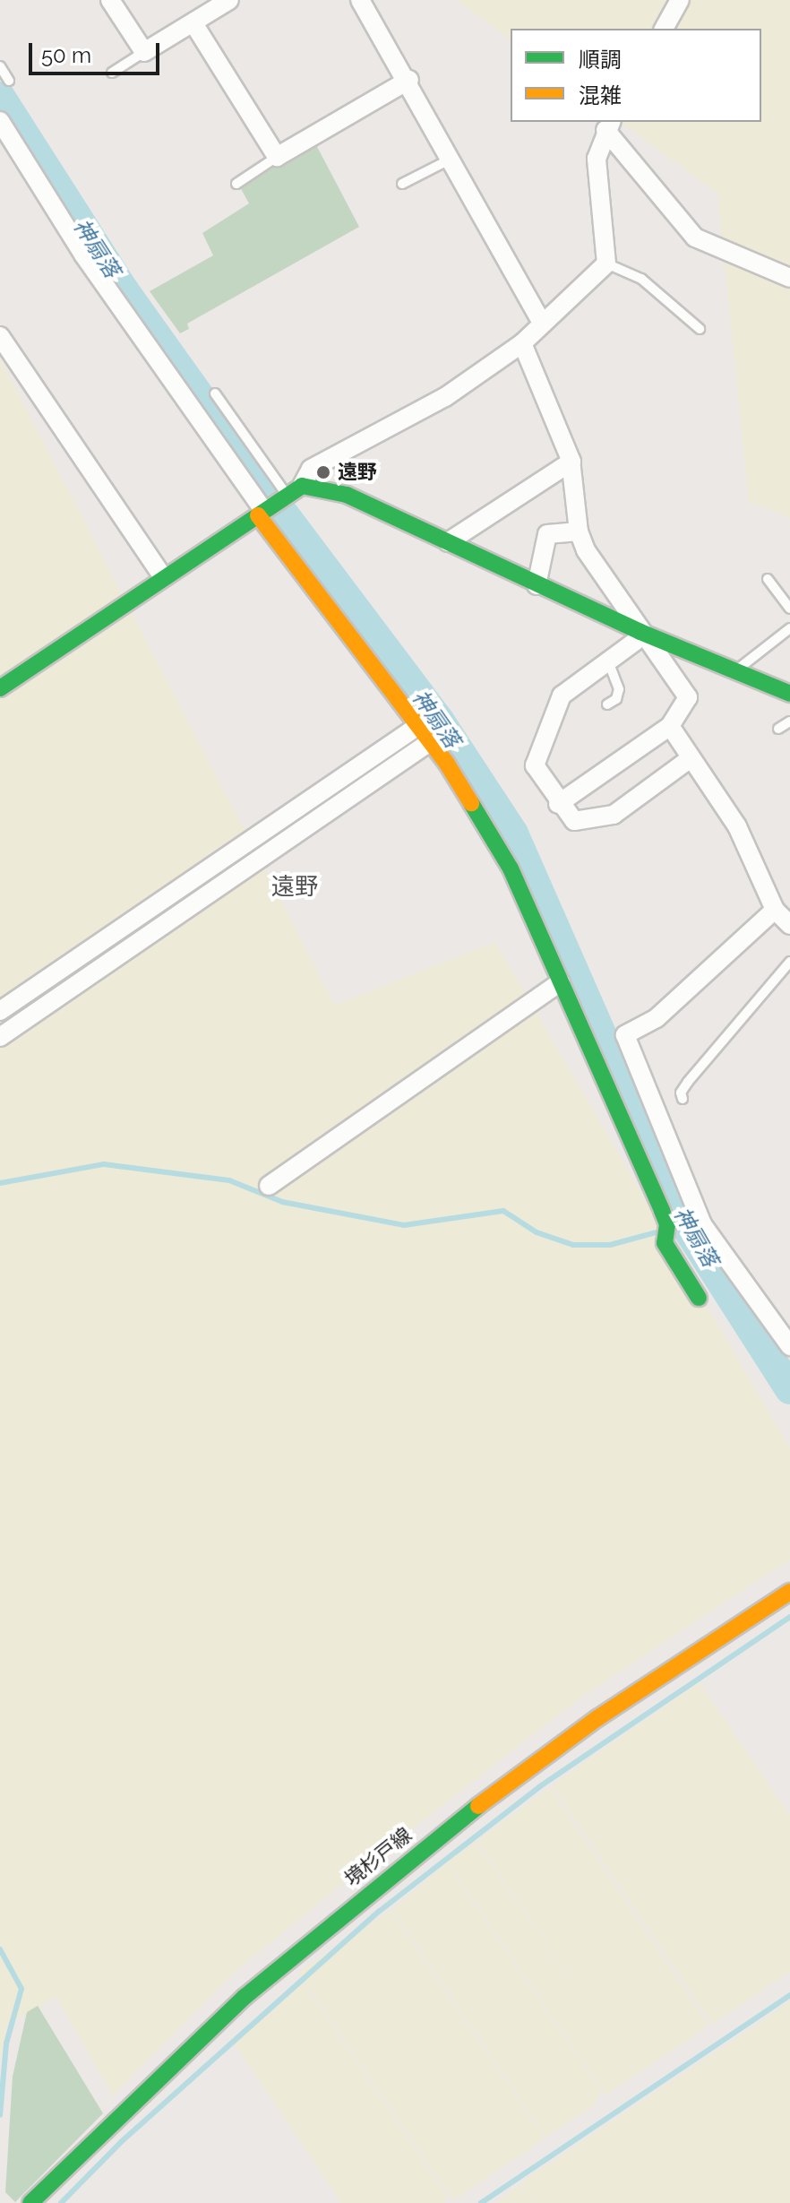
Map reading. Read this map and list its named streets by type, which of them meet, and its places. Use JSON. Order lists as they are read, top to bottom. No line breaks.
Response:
{"streets":{"street":["境杉戸線"]},"districts":["遠野"],"water":["神扇落"],"places":["遠野"],"legend":["順調","混雑"],"scale_bar":"50 m"}
